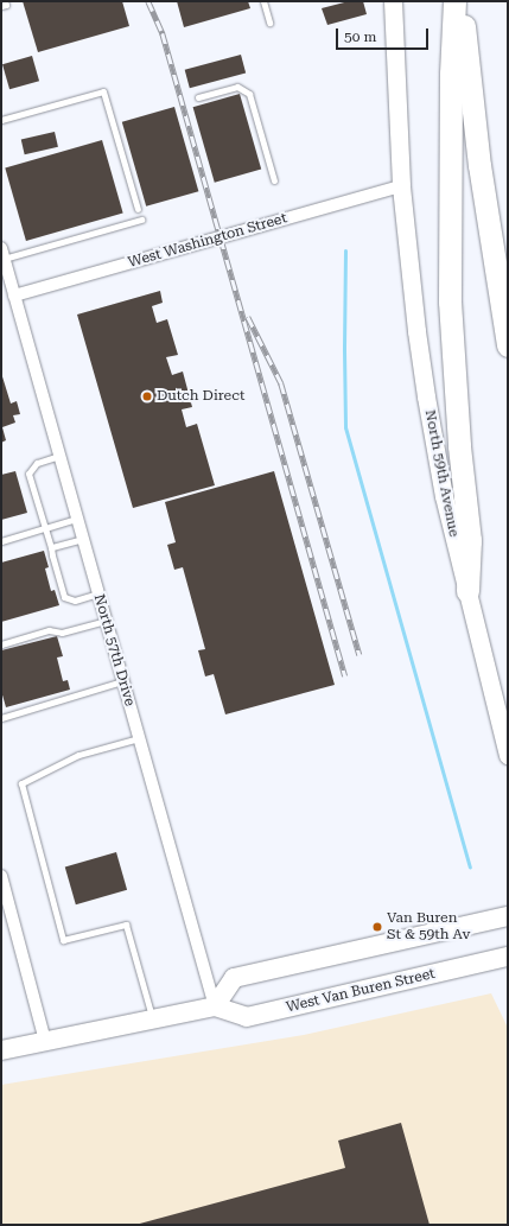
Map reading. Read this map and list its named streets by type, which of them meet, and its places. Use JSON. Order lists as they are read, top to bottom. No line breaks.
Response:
{"streets":{"main road":["North 59th Avenue","West Van Buren Street"],"street":["West Washington Street","North 57th Drive"]},"crossings":[["West Washington Street","North 59th Avenue"],["West Washington Street","North 57th Drive"],["North 57th Drive","West Van Buren Street"]],"places":["Dutch Direct","Van Buren St & 59th Av"],"scale_bar":"50 m"}
